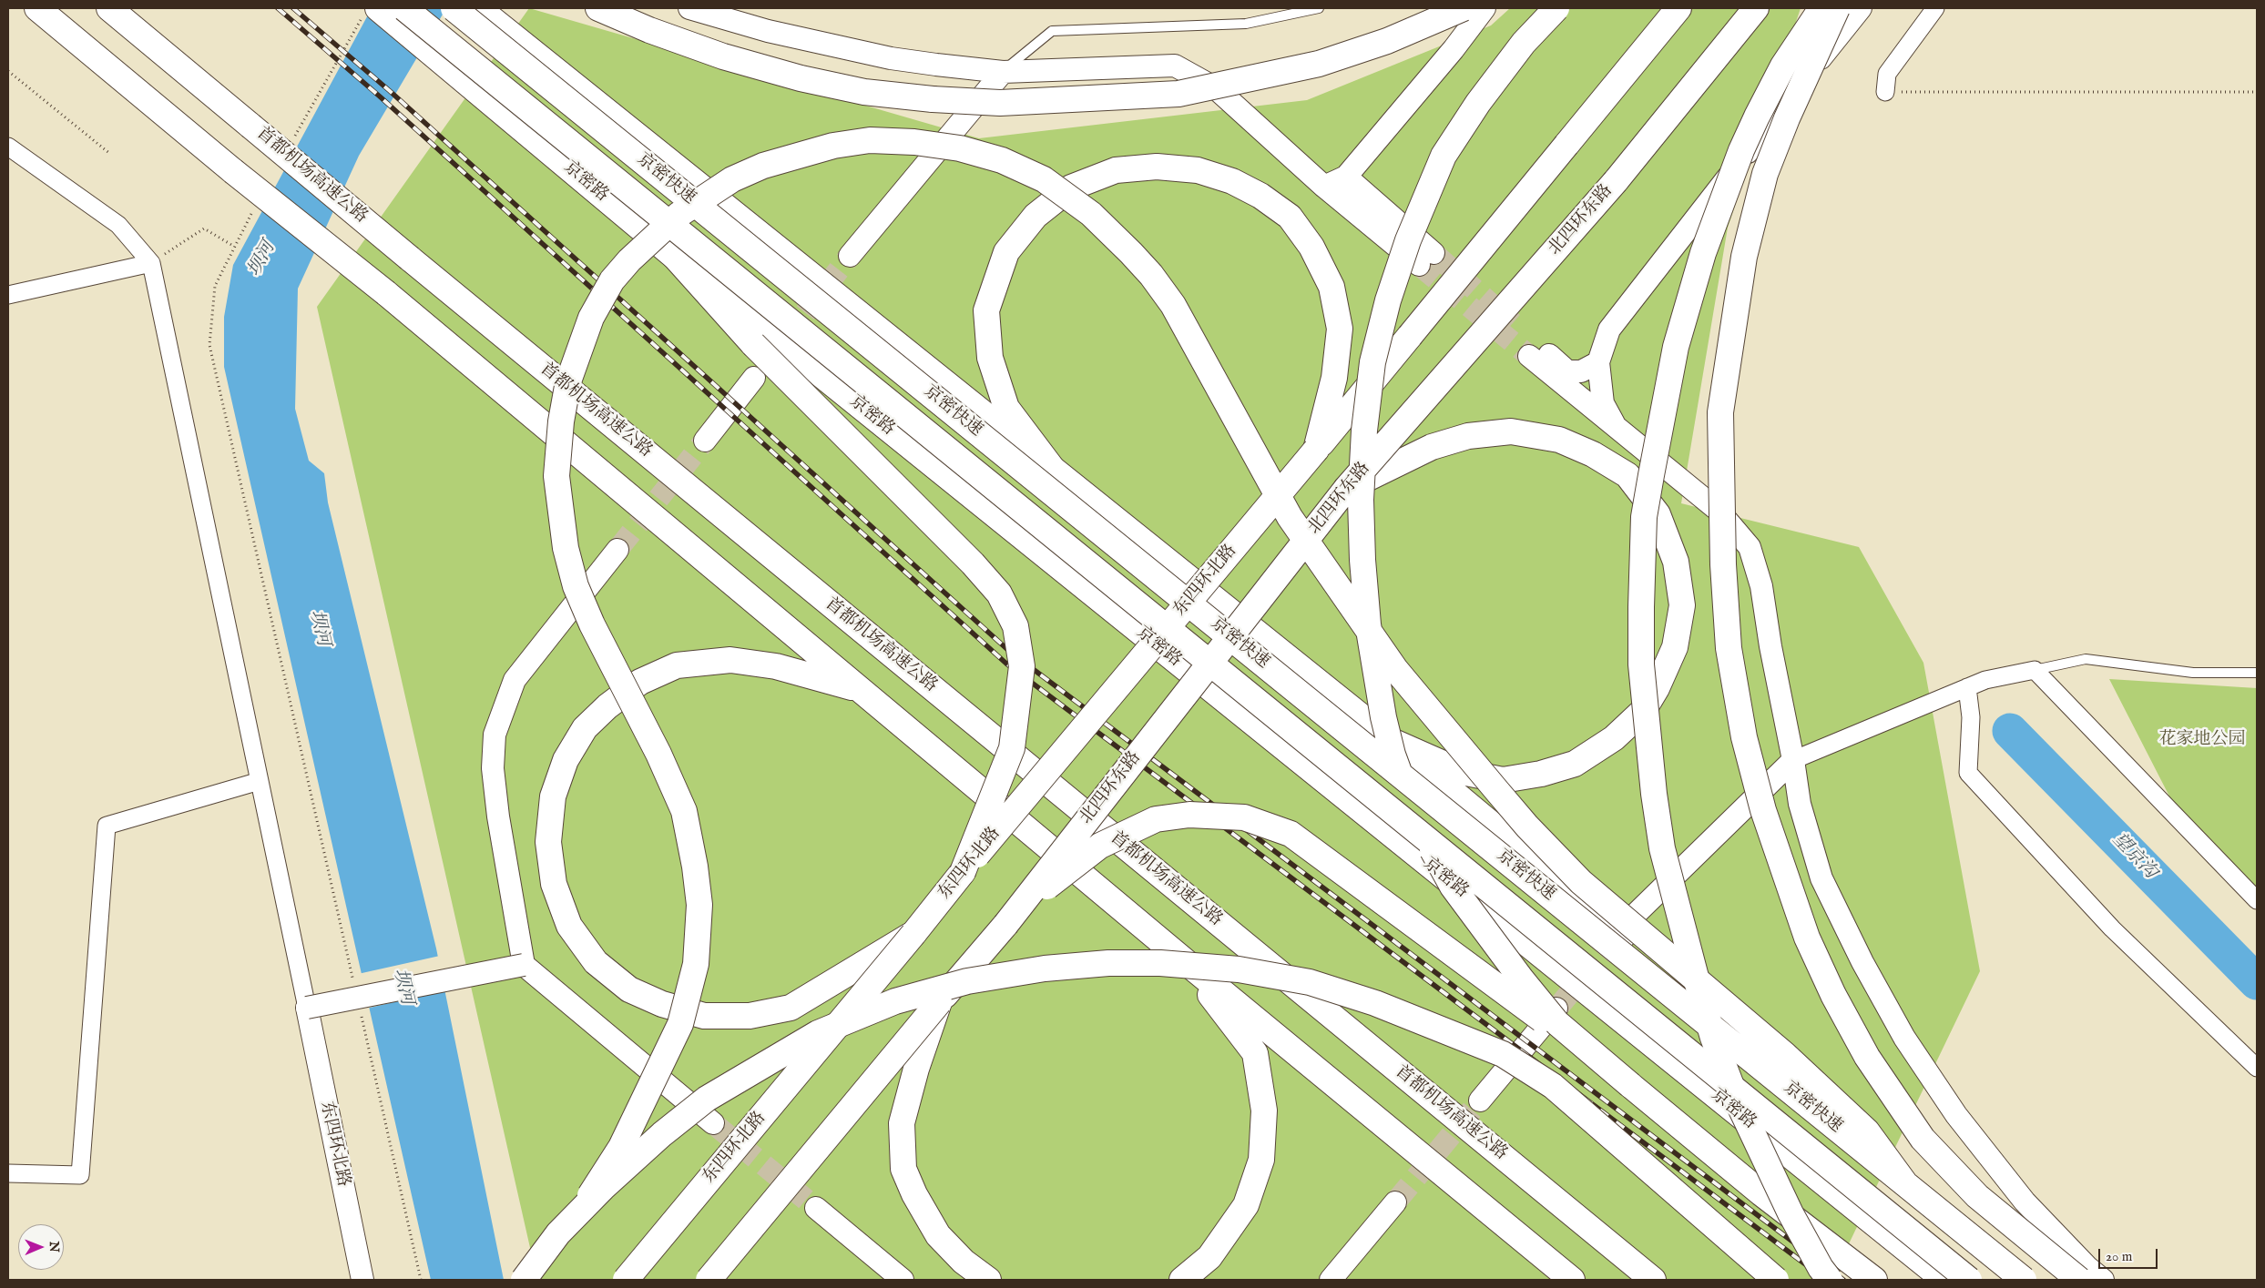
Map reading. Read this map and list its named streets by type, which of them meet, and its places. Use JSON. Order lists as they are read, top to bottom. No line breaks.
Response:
{"streets":{"main road":["首都机场高速公路","京密快速","京密路","北四环东路","东四环北路"]},"water":["坝河","望京沟"],"parks":["花家地公园"],"scale_bar":"20 m","north":"right"}
